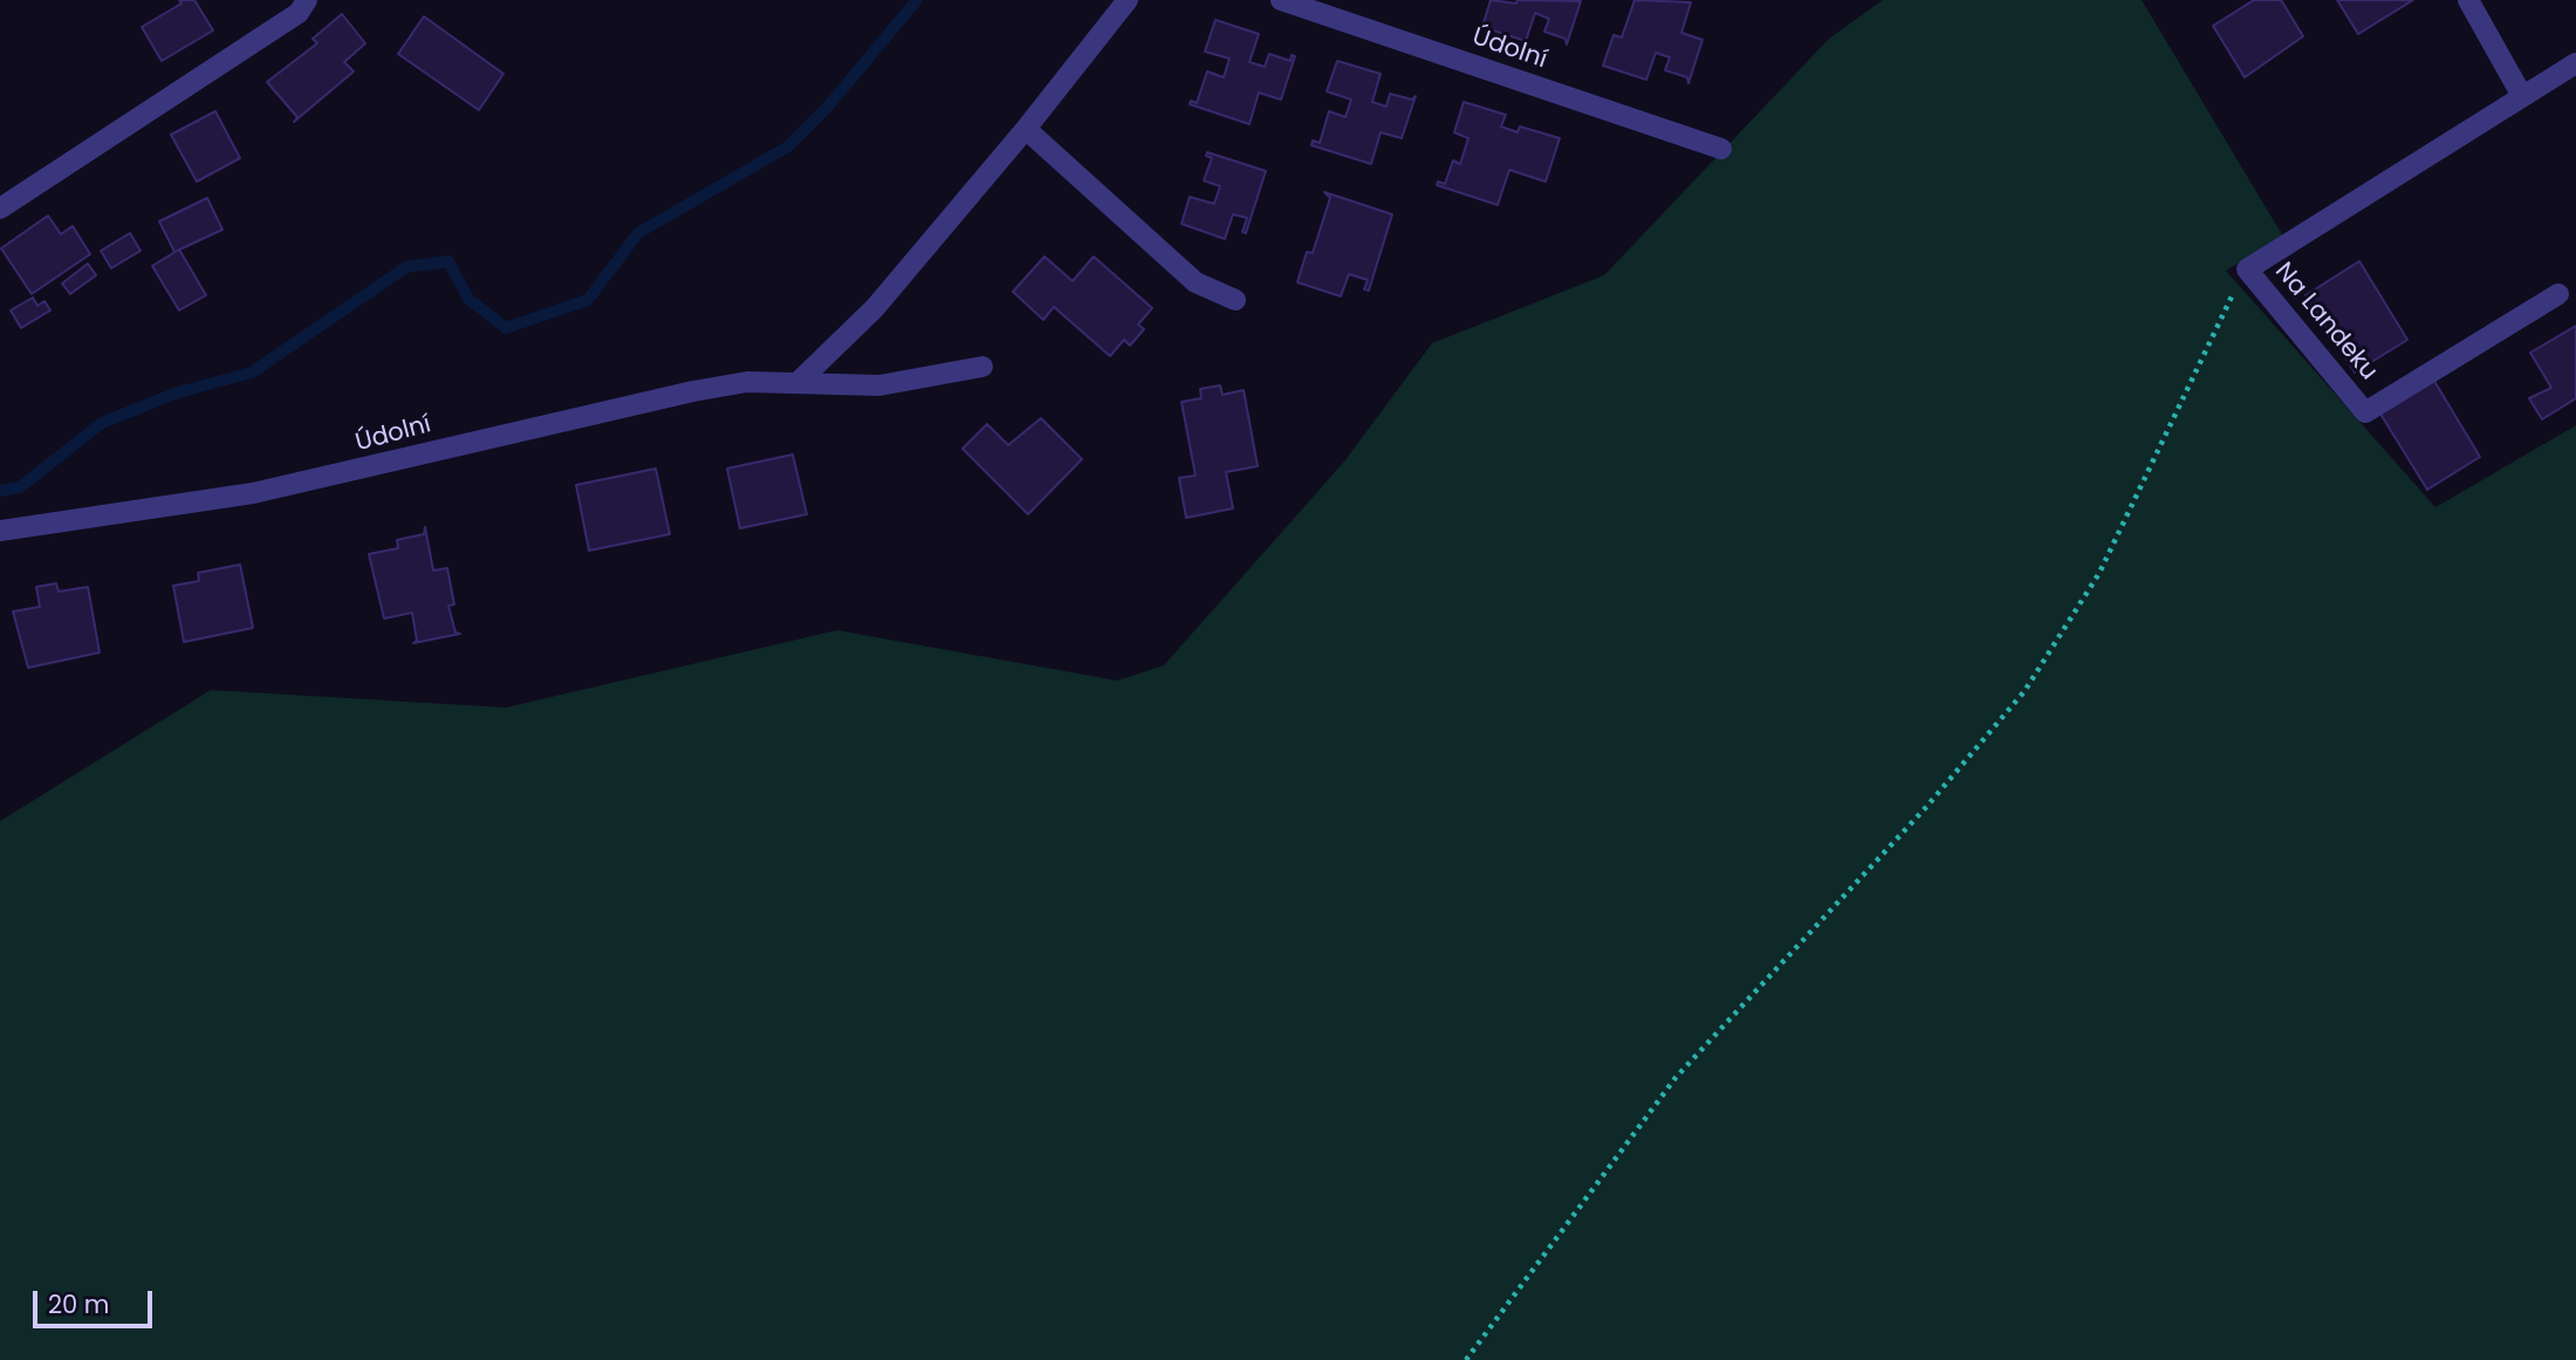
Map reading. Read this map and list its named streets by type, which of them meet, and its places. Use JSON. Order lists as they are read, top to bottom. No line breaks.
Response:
{"streets":{"street":["Údolní","Na Landeku"]},"scale_bar":"20 m"}
